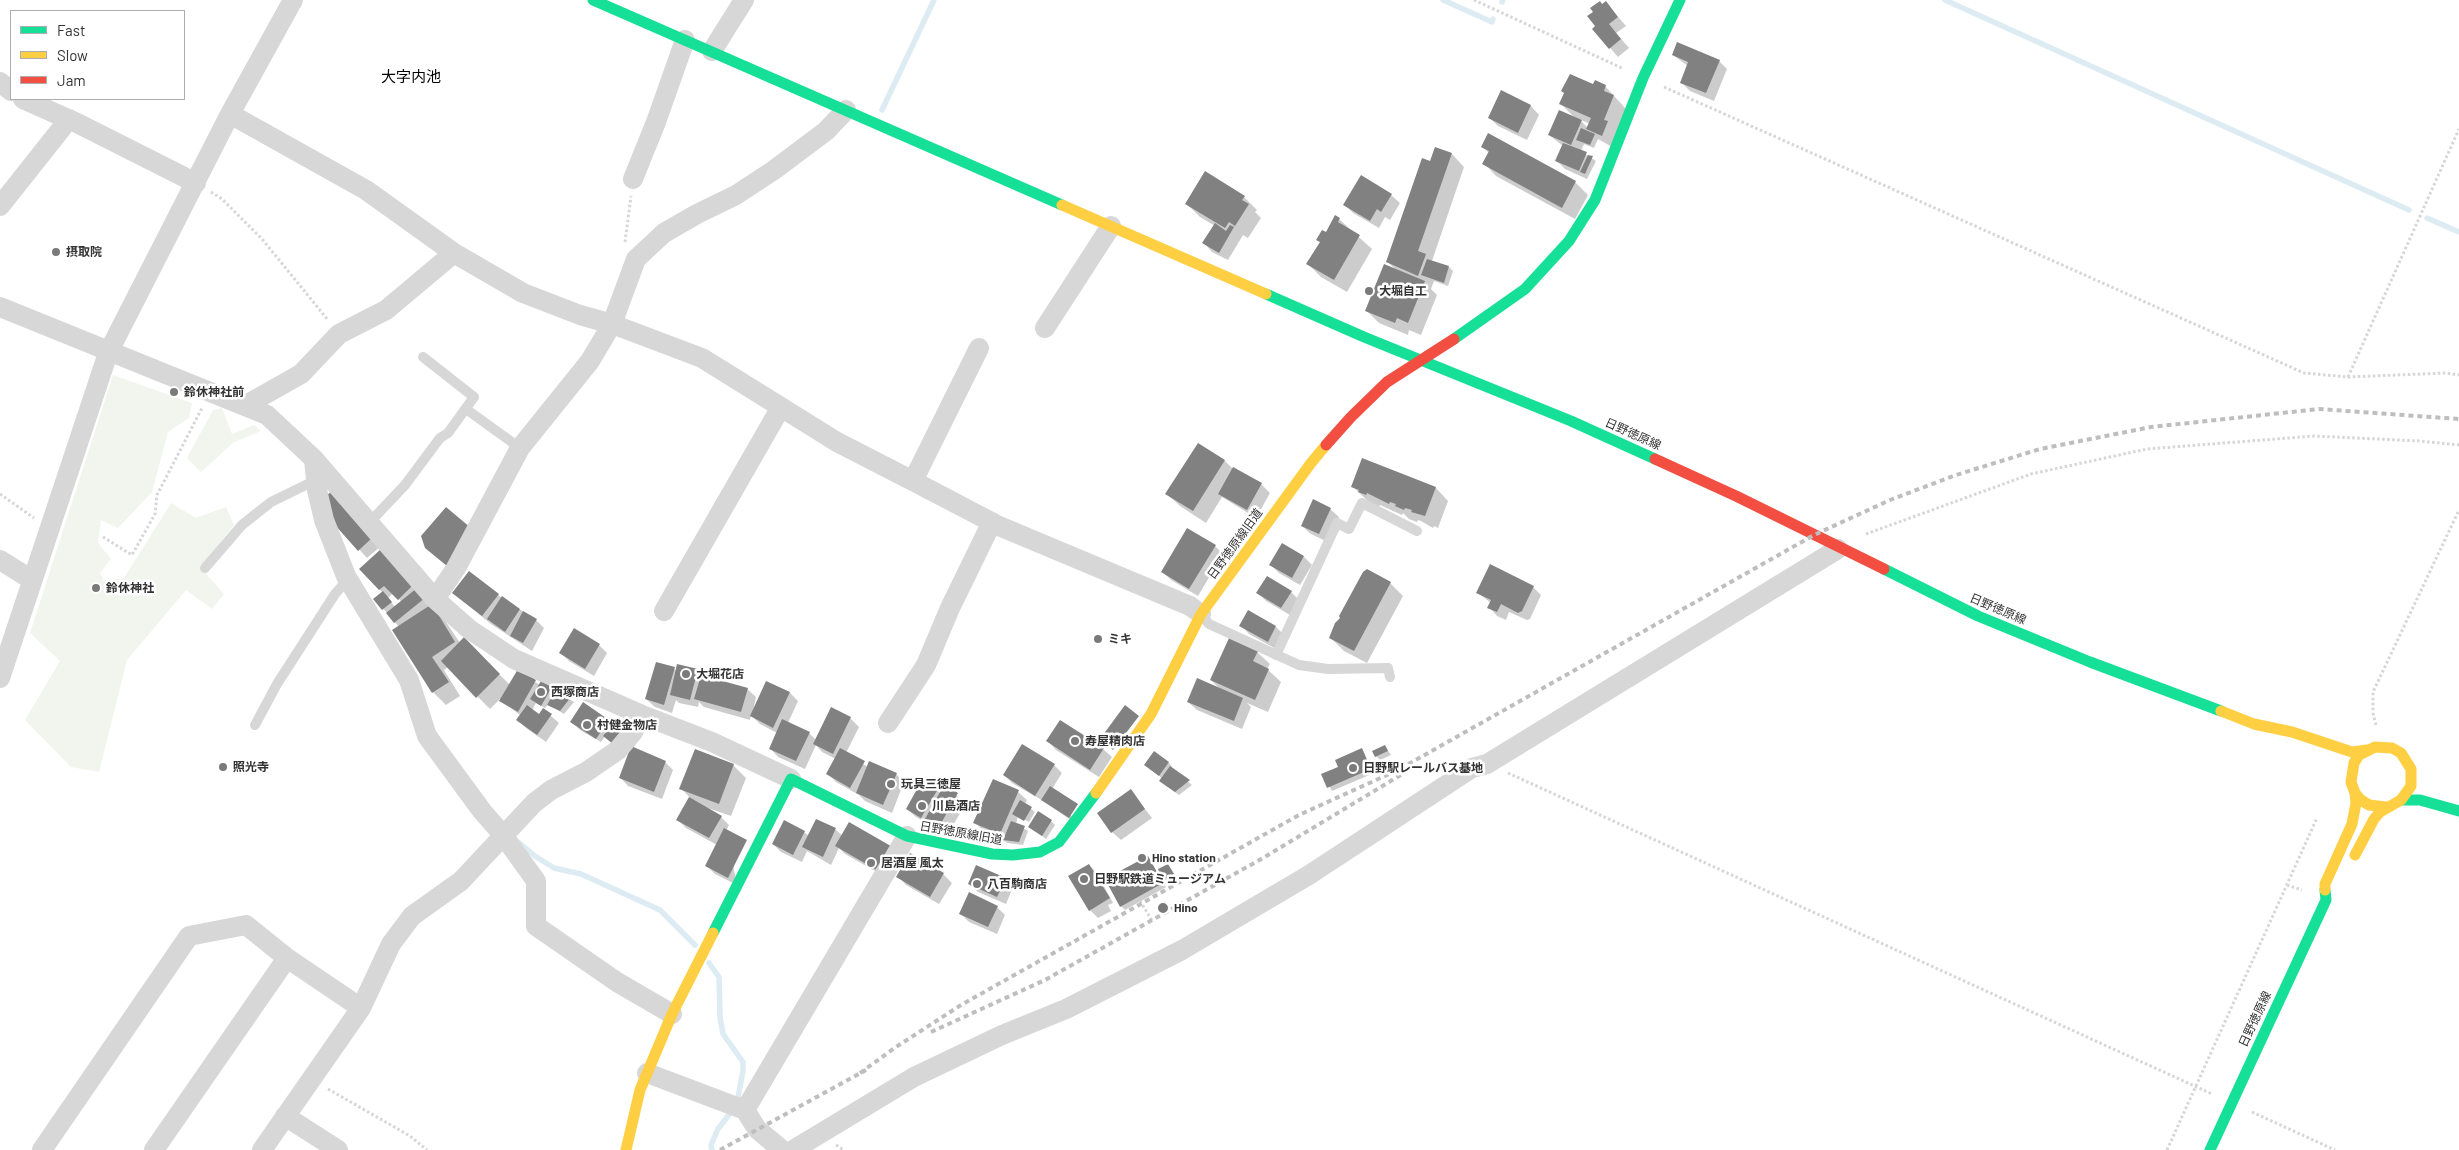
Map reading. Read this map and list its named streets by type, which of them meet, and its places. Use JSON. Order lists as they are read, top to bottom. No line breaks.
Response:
{"streets":{"street":["日野徳原線","日野徳原線旧道"]},"crossings":[["日野徳原線","日野徳原線旧道"]],"districts":["大字内池"],"places":["摂取院","大堀自工","鈴休神社前","鈴休神社","ミキ","大堀花店","西塚商店","村健金物店","寿屋精肉店","照光寺","日野駅レールバス基地","玩具三徳屋","川島酒店","Hino station","居酒屋 風太","日野駅鉄道ミュージアム","八百駒商店","Hino"],"legend":["Fast","Slow","Jam"]}
